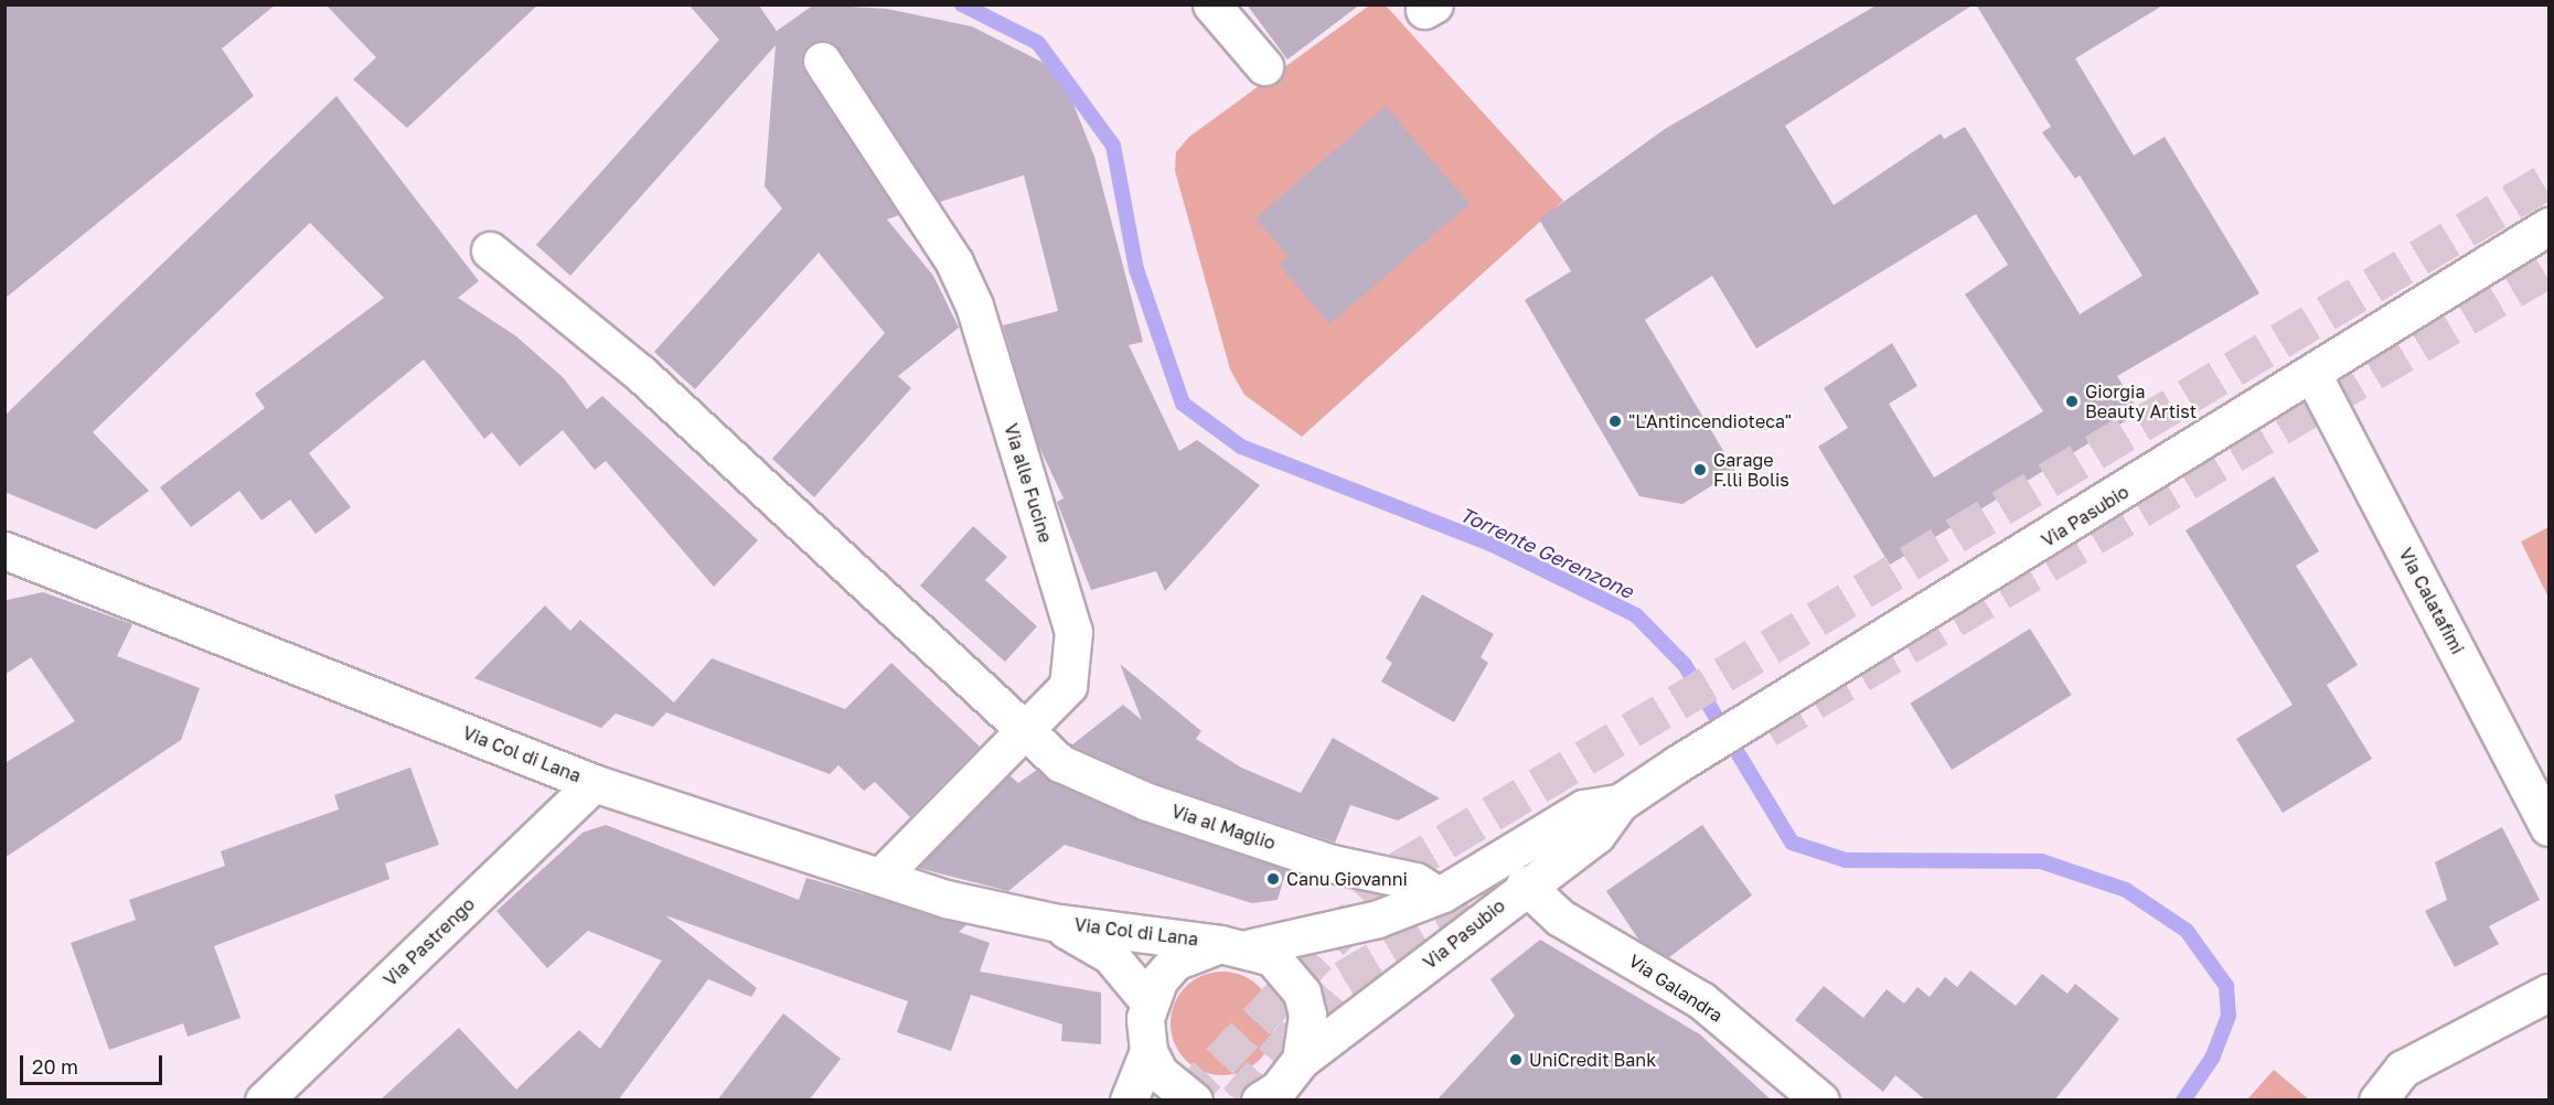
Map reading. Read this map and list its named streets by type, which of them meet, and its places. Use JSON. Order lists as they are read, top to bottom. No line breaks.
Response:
{"streets":{"street":["Via alle Fucine","Via Pasubio","Via Calatafimi","Via Col di Lana","Via al Maglio","Via Pastrengo","Via Galandra"]},"crossings":[["Via alle Fucine","Via Col di Lana"],["Via alle Fucine","Via al Maglio"],["Via Pasubio","Via Calatafimi"],["Via Pasubio","Via Col di Lana"],["Via Pasubio","Via al Maglio"],["Via Pasubio","Via Galandra"],["Via Col di Lana","Via Pastrengo"]],"water":["Torrente Gerenzone"],"places":["Giorgia Beauty Artist","\"L'Antincendioteca\"","Garage F.lli Bolis","Canu Giovanni","UniCredit Bank"],"scale_bar":"20 m"}
